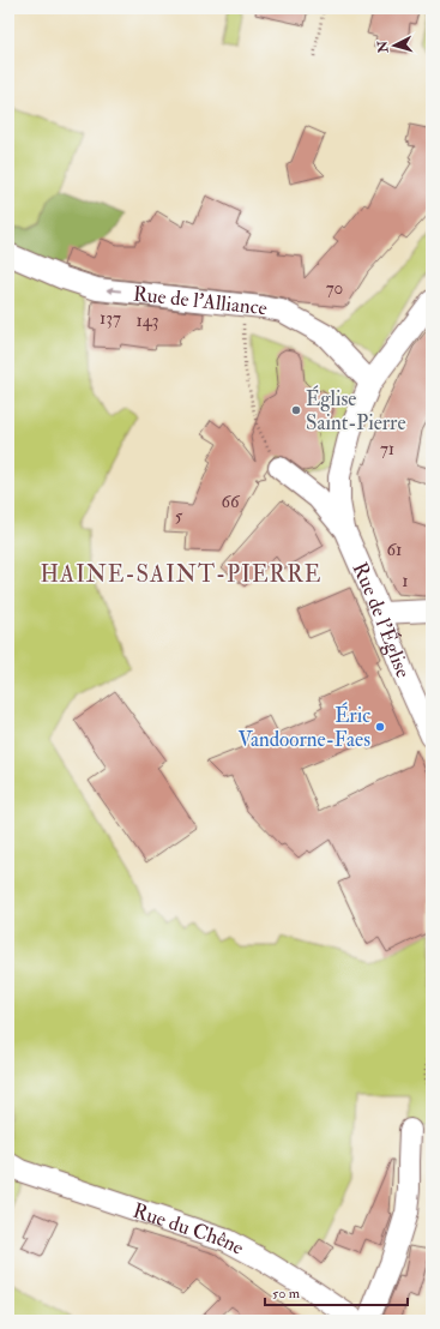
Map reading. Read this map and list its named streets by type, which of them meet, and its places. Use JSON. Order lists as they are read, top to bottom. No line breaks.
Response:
{"streets":{"street":["Rue de l'Alliance","Rue de l'Église","Rue du Chêne"]},"crossings":[["Rue de l'Alliance","Rue de l'Église"]],"one_way":["Rue de l'Alliance"],"districts":["HAINE-SAINT-PIERRE"],"places":["Église Saint-Pierre","Éric Vandoorne-Faes"],"house_numbers":["70","137","143","71","66","5","61","1"],"scale_bar":"50 m","north":"left"}
